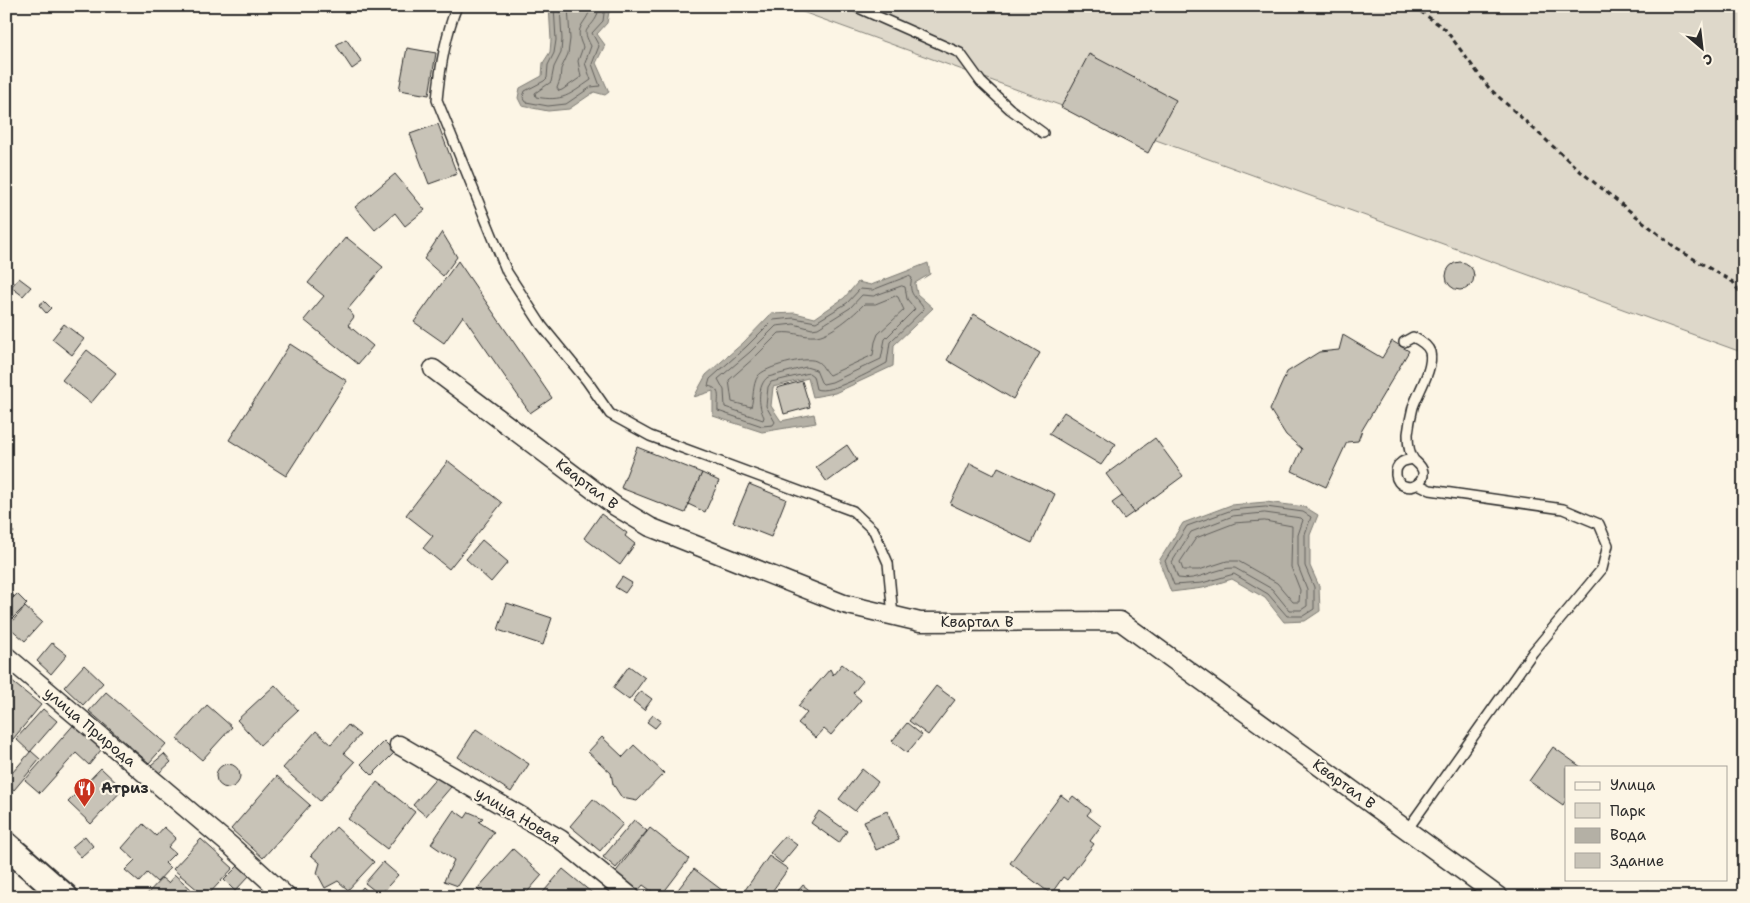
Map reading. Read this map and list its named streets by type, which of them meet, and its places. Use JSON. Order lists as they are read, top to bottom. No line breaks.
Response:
{"streets":{"street":["Квартал В","улица Природа","улица Новая"]},"places":{"restaurant":["Атриз"]},"legend":["Улица","Парк","Вода","Здание"],"north":"bottom right"}
